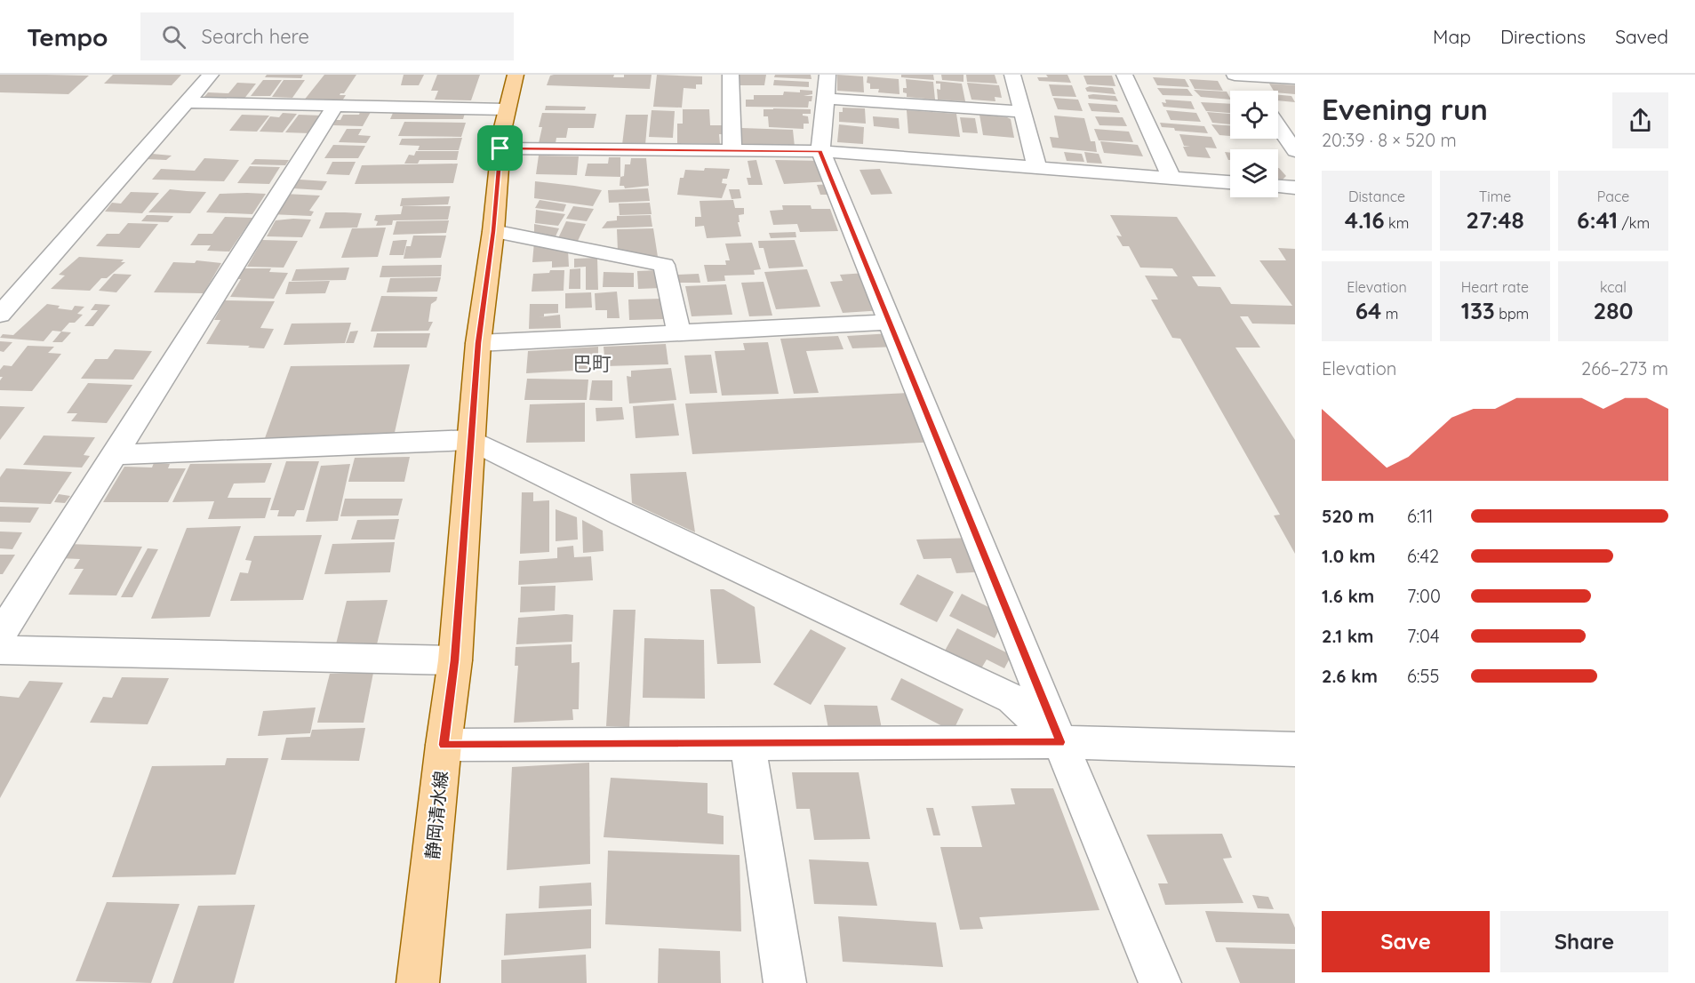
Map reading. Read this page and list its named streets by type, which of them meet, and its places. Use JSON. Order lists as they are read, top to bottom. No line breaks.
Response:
{"streets":{"main road":["静岡清水線"]},"districts":["巴町"],"page":{"header":"Tempo","search":"Search here","nav":["Map","Directions","Saved"],"heading":["Evening run","20:39 · 8 × 520 m"],"stats":[["Distance","4.16 km"],["Time","27:48"],["Pace","6:41 /km"],["Elevation","64 m"],["Heart rate","133 bpm"],["kcal","280"]],"chart":["Elevation","266–273 m"],"list":[{"name":"520 m","note":"6:11"},{"name":"1.0 km","note":"6:42"},{"name":"1.6 km","note":"7:00"},{"name":"2.1 km","note":"7:04"},{"name":"2.6 km","note":"6:55"}],"buttons":["Save","Share"]}}
